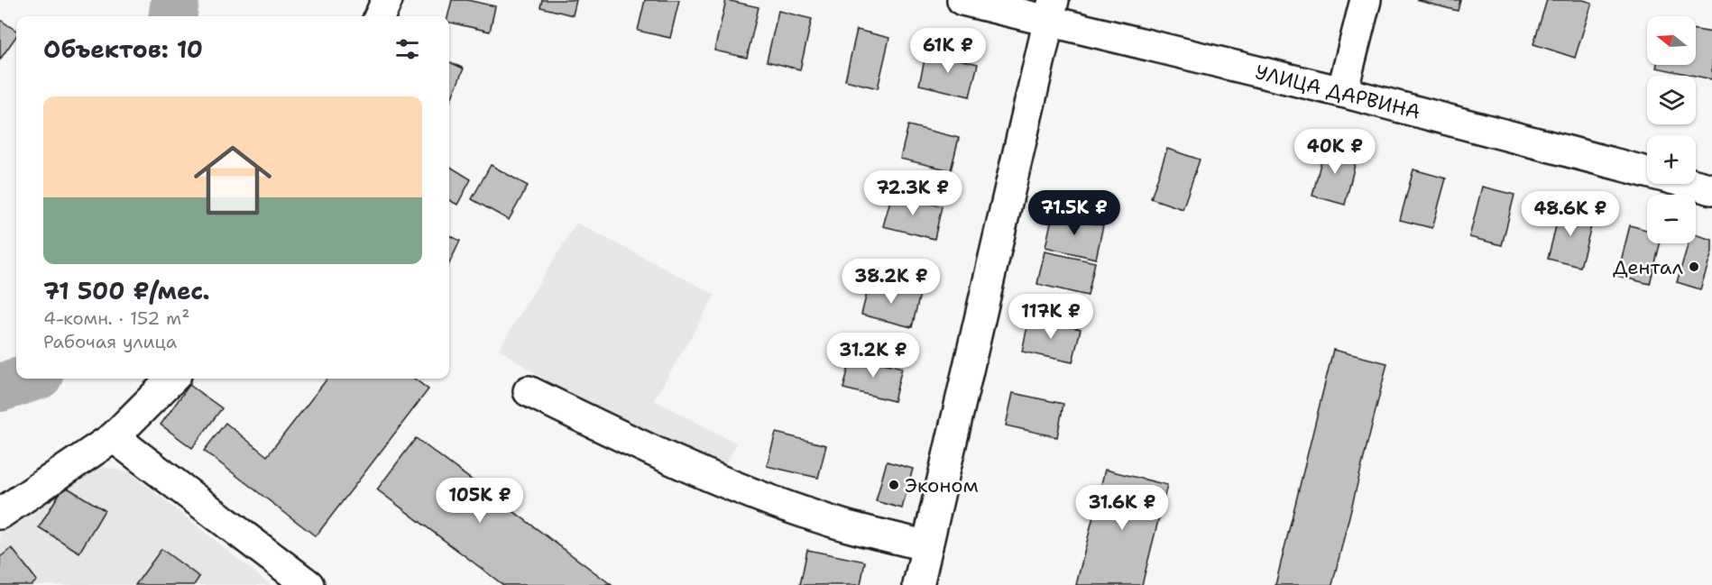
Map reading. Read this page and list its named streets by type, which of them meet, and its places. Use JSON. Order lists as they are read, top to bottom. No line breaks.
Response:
{"streets":{"street":["УЛИЦА ДАРВИНА"]},"places":["Дентал","Эконом"],"north":"left","page":{"map_buttons":["+","−"],"heading":"Объектов: 10","price":["61K ₽","40K ₽","72.3K ₽","71.5K ₽","48.6K ₽","38.2K ₽","117K ₽","31.2K ₽","105K ₽","31.6K ₽"],"list":[{"name":"71 500 ₽/мес.","note":"4-комн. · 152 m² · Рабочая улица"}]}}
